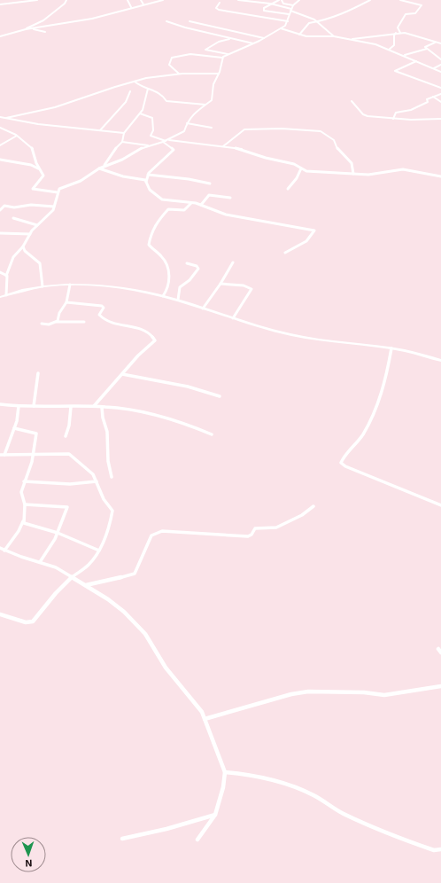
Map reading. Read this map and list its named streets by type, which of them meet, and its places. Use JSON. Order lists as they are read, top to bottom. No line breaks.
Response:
{"north":"bottom"}
